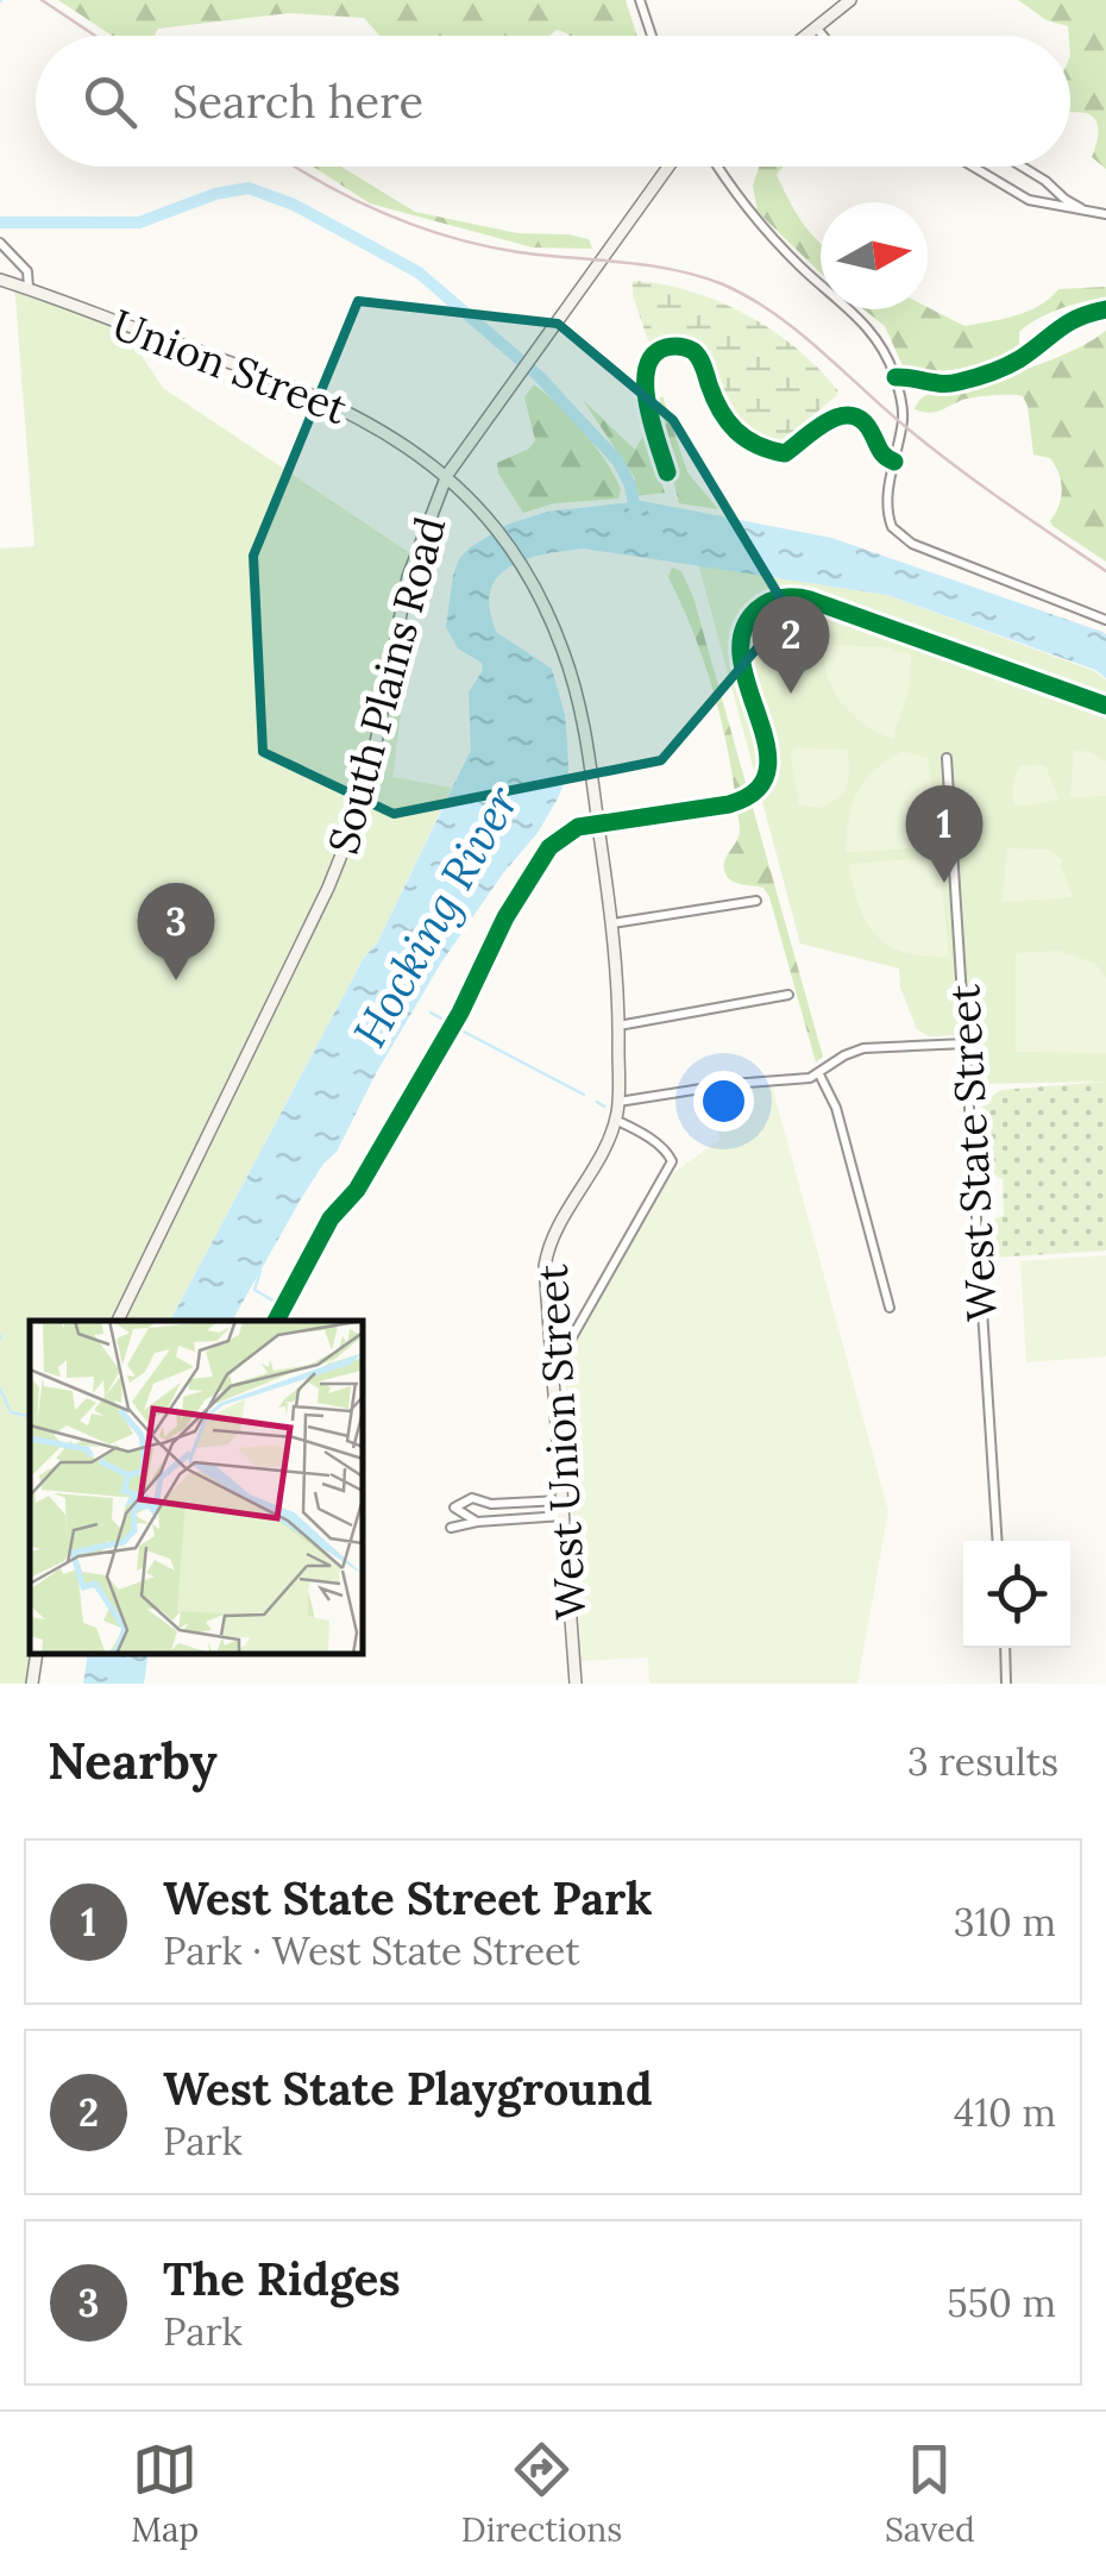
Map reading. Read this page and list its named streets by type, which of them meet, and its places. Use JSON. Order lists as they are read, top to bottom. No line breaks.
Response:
{"streets":{"main road":["Union Street","South Plains Road","West Union Street"],"street":["West State Street"]},"crossings":[["Union Street","South Plains Road"],["Union Street","West Union Street"],["South Plains Road","West Union Street"]],"water":["Hocking River"],"north":"right","page":{"search":"Search here","pins":["2","1","3"],"heading":["Nearby","3 results"],"list":[{"mark":"1","name":"West State Street Park","note":"Park · West State Street","value":"310 m"},{"mark":"2","name":"West State Playground","note":"Park","value":"410 m"},{"mark":"3","name":"The Ridges","note":"Park","value":"550 m"}],"nav":["Map","Directions","Saved"]}}
